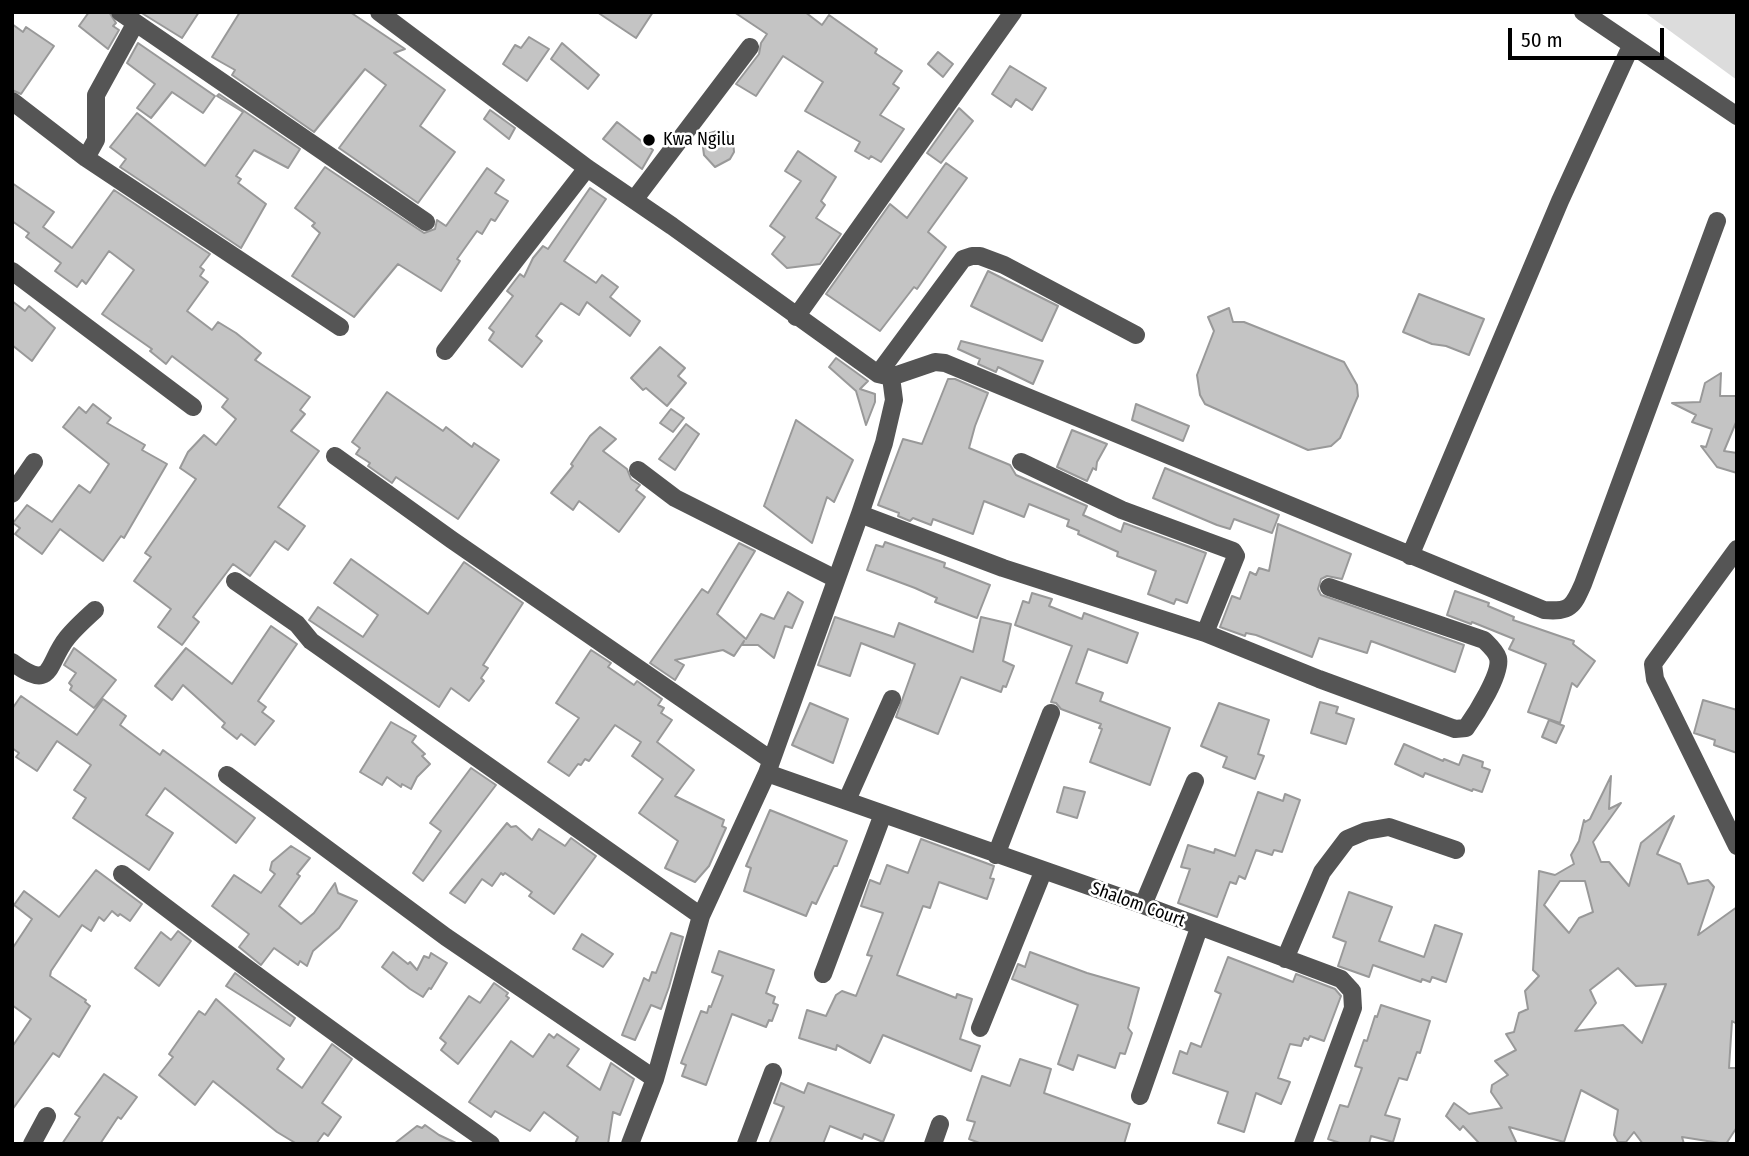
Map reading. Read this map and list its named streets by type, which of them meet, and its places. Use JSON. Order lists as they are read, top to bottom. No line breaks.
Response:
{"streets":{"street":["Shalom Court"]},"places":["Kwa Ngilu"],"scale_bar":"50 m"}
